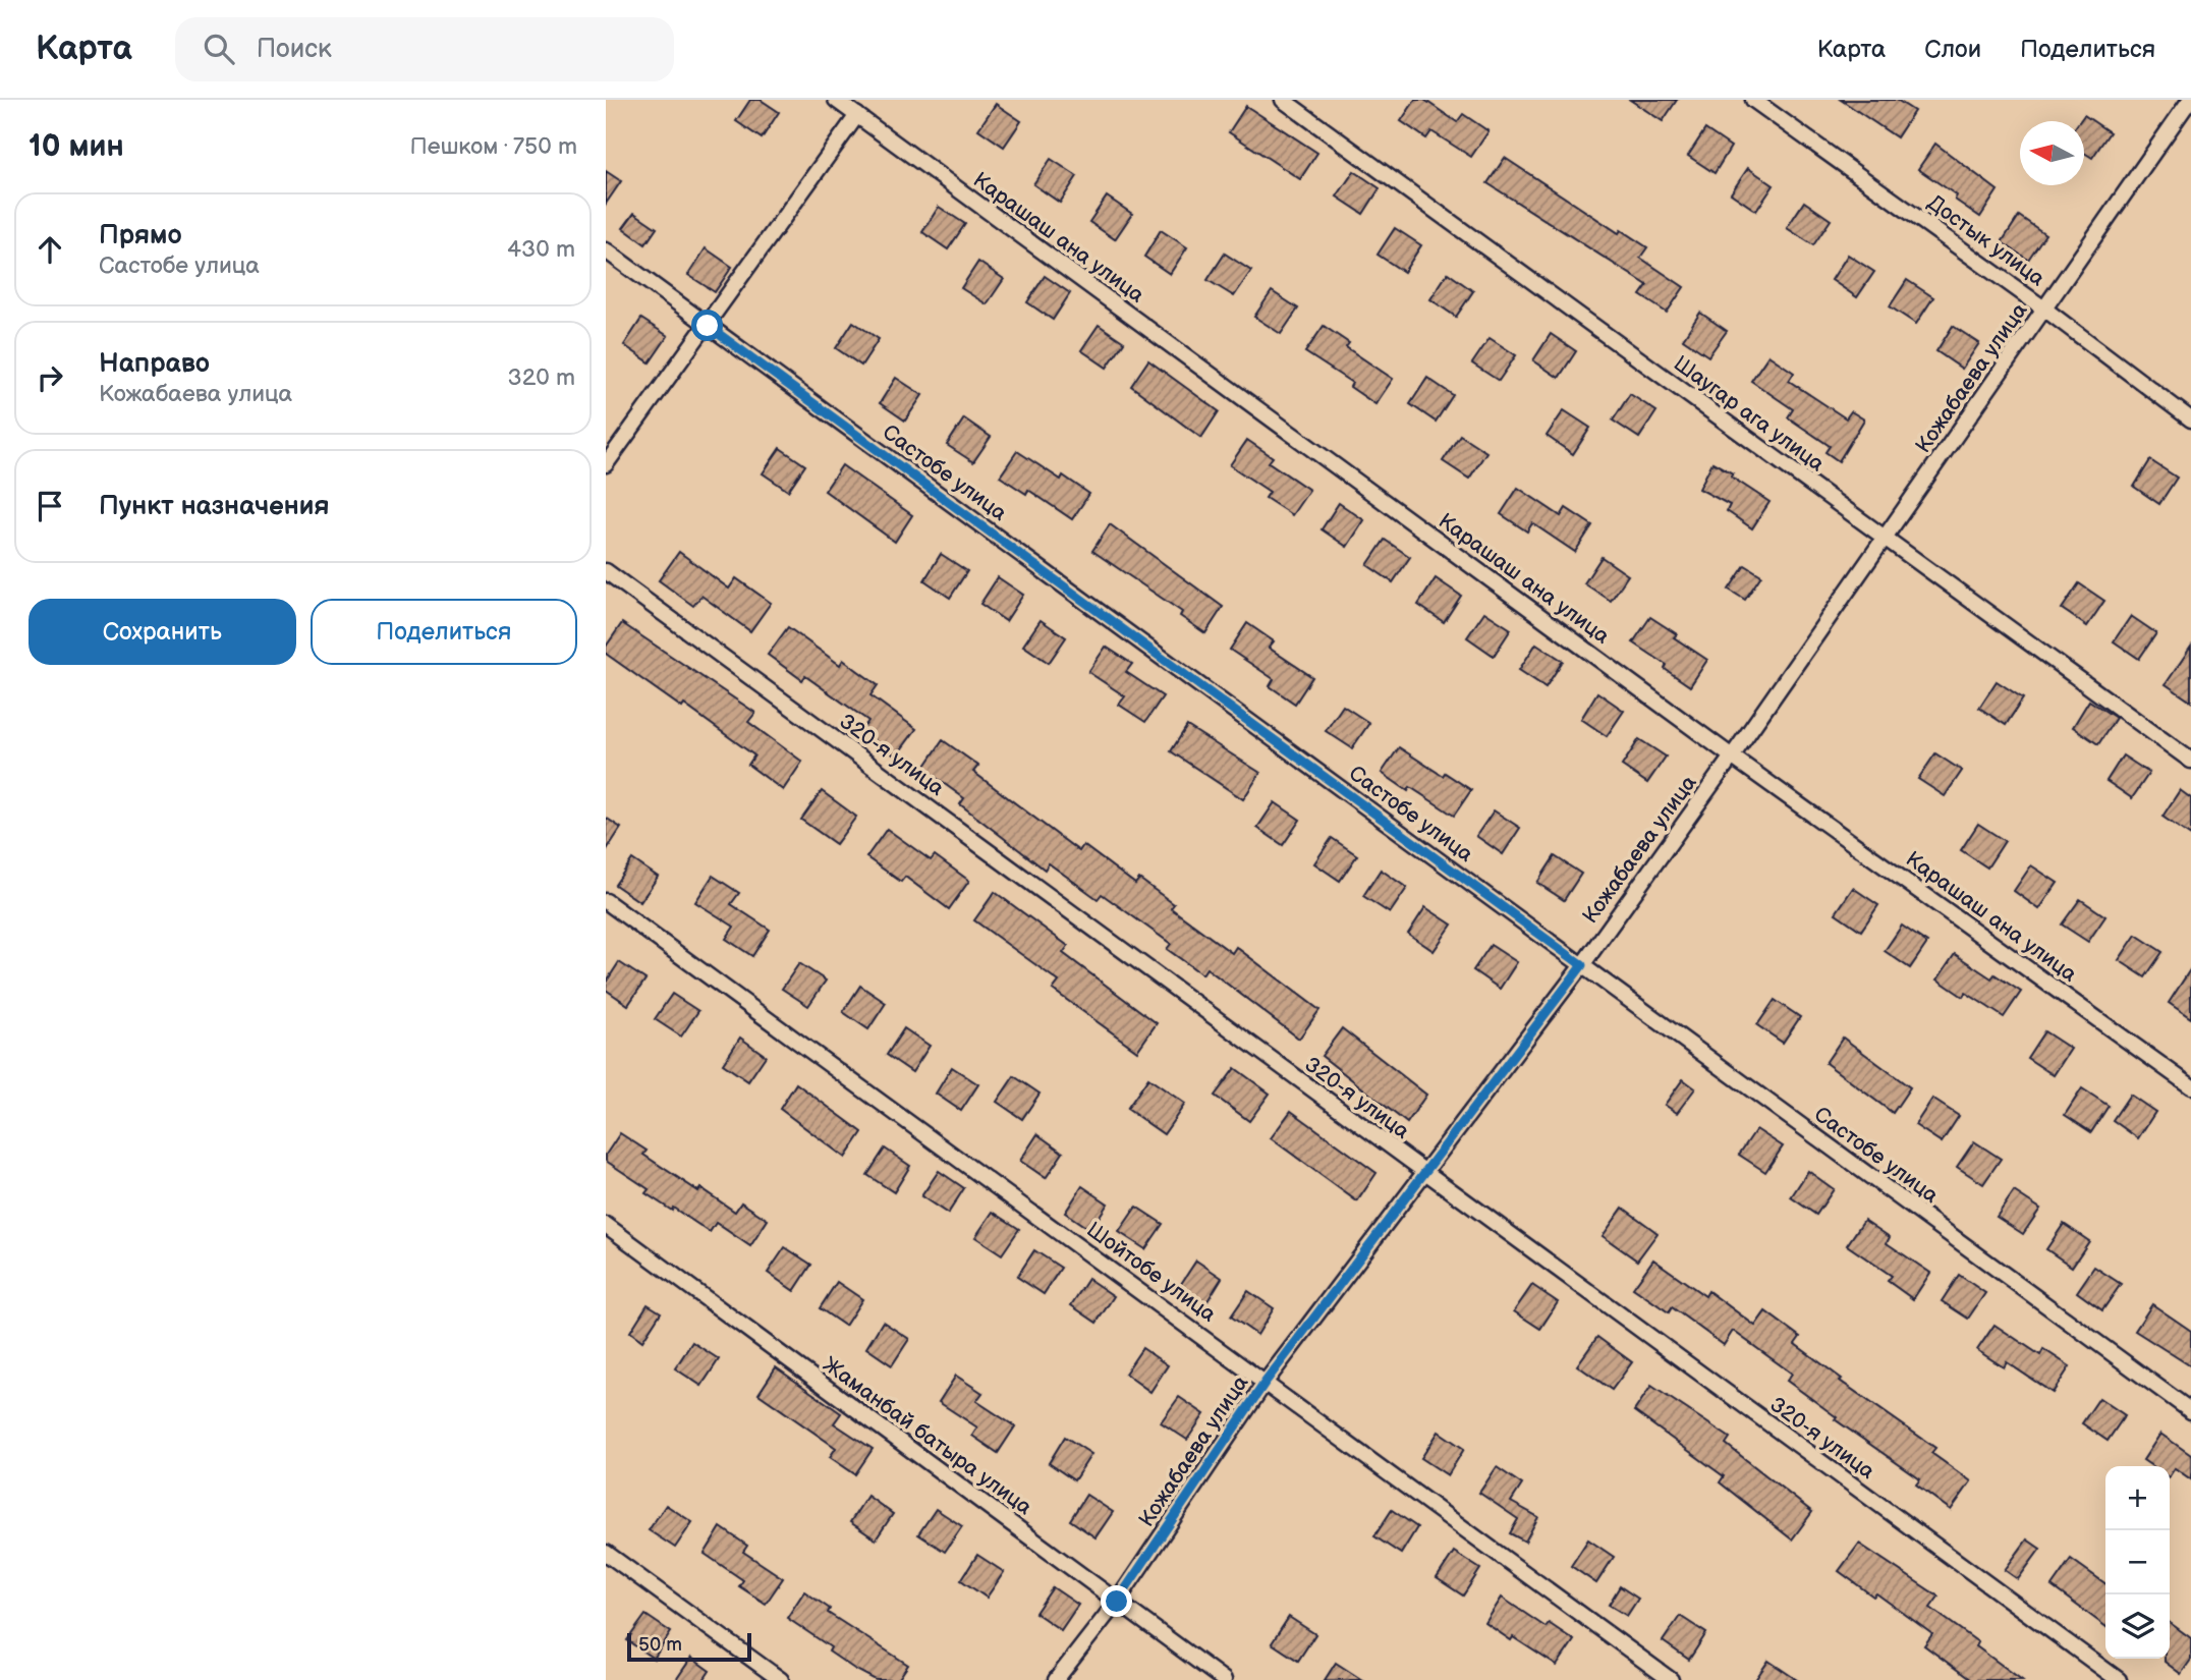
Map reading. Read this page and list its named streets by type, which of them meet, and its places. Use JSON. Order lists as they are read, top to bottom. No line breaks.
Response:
{"streets":{"street":["Карашаш ана улица","Достык улица","Кожабаева улица","Шаугар ага улица","Састобе улица","320-я улица","Шойтобе улица","Жаманбай батыра улица"]},"crossings":[["Карашаш ана улица","Кожабаева улица"],["Достык улица","Кожабаева улица"],["Кожабаева улица","Шаугар ага улица"],["Кожабаева улица","Састобе улица"],["Кожабаева улица","320-я улица"],["Кожабаева улица","Шойтобе улица"],["Кожабаева улица","Жаманбай батыра улица"]],"scale_bar":"50 m","north":"left","page":{"header":"Карта","search":"Поиск","nav":["Карта","Слои","Поделиться"],"heading":["10 мин","Пешком · 750 m"],"list":[["Прямо","Састобе улица","430 m"],["Направо","Кожабаева улица","320 m"],"Пункт назначения"],"buttons":["Сохранить","Поделиться"],"map_buttons":["+","−"],"scale":"50 m"}}
